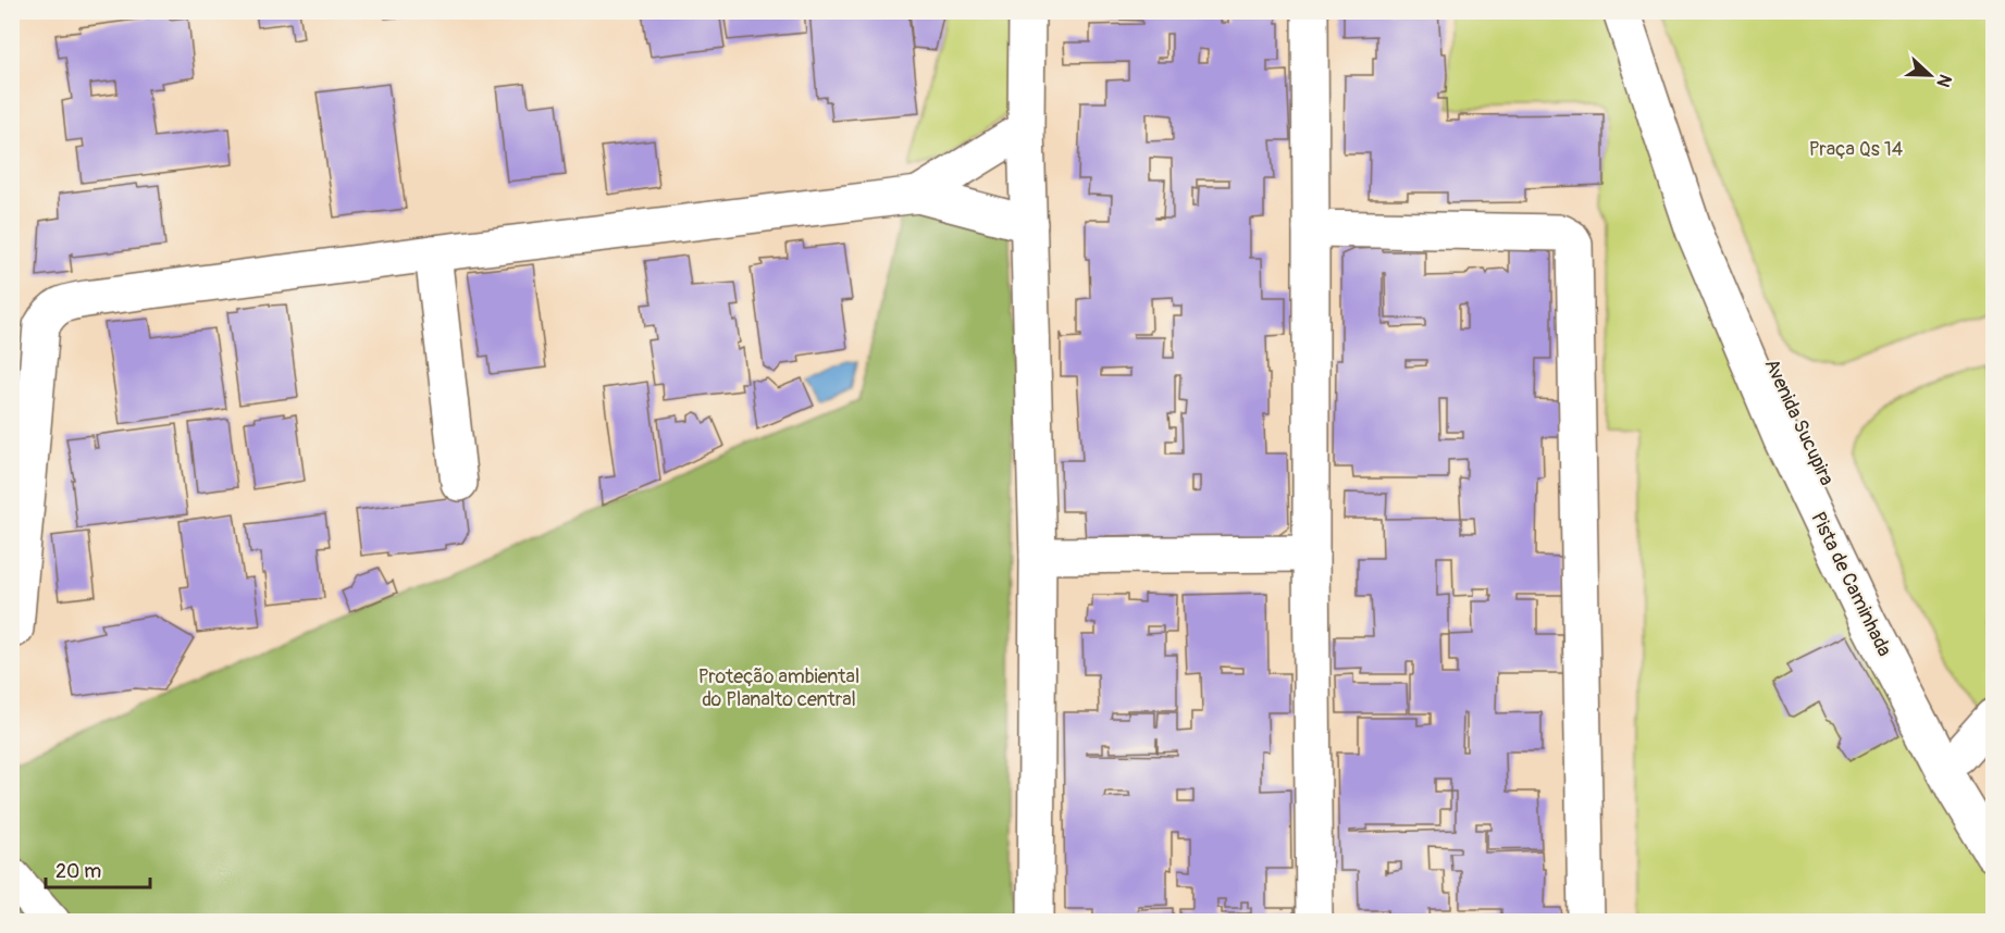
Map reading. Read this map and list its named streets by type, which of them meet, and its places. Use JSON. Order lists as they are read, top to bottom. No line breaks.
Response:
{"streets":{"street":["Avenida Sucupira","Pista de Caminhada"]},"parks":["Praça Qs 14","Proteção ambiental do Planalto central"],"scale_bar":"20 m","north":"right"}
